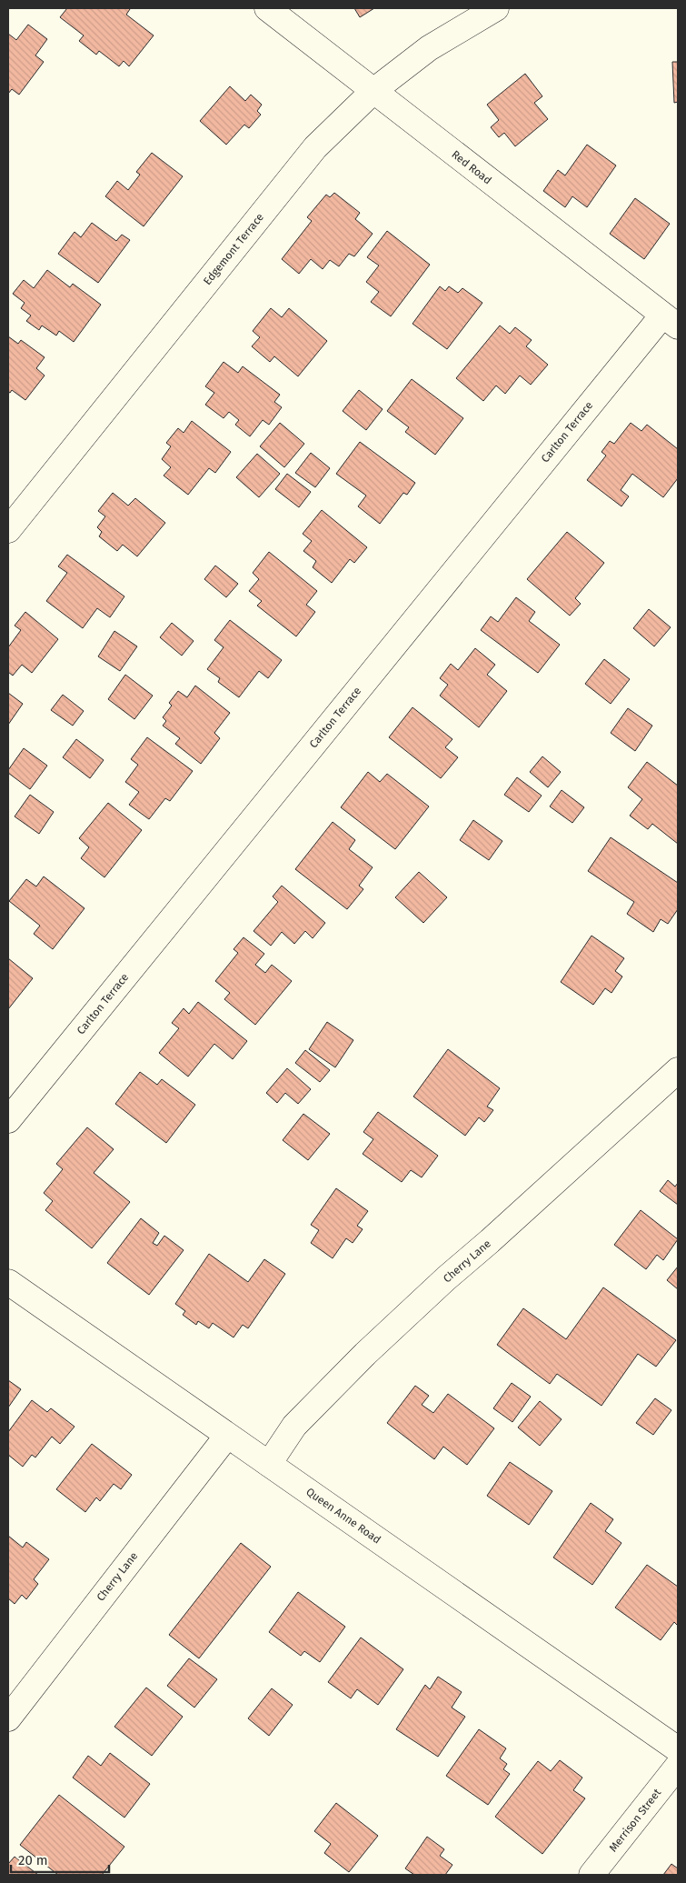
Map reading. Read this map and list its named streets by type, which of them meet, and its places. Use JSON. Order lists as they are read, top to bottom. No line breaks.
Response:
{"streets":{"street":["Red Road","Edgemont Terrace","Carlton Terrace","Cherry Lane","Queen Anne Road","Merrison Street"]},"crossings":[["Red Road","Edgemont Terrace"],["Red Road","Carlton Terrace"],["Cherry Lane","Queen Anne Road"]],"scale_bar":"20 m"}
